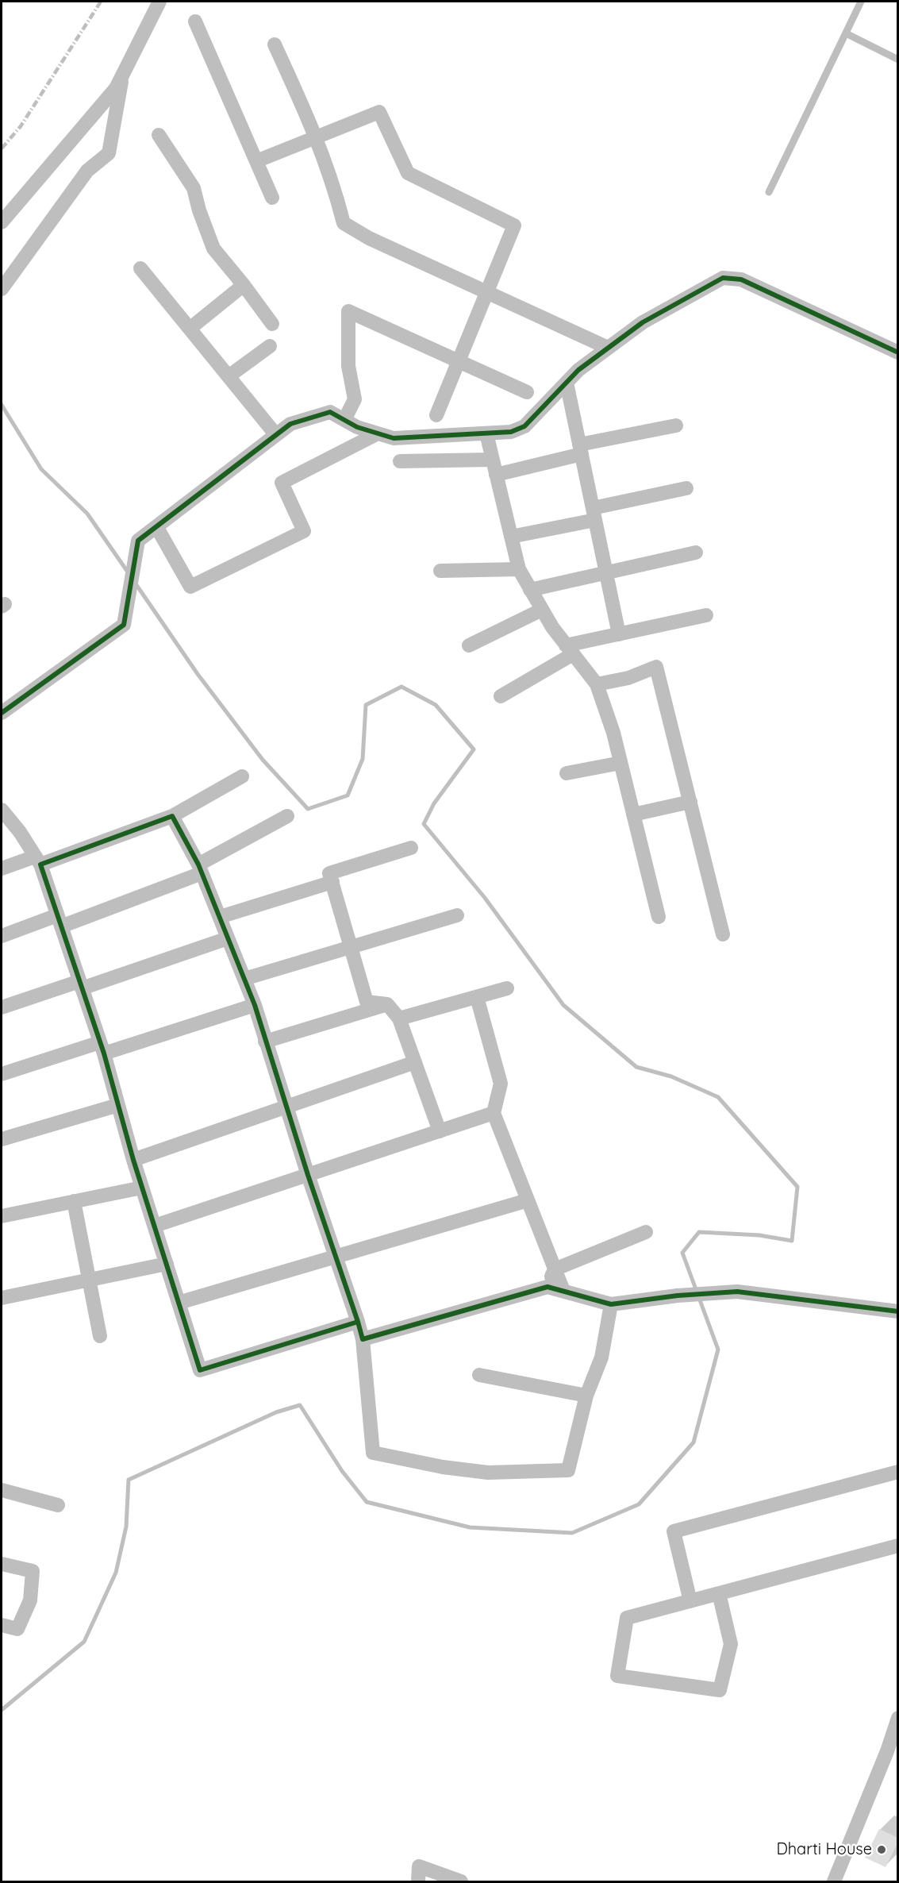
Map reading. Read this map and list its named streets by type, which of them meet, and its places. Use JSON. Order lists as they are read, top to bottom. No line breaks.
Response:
{"places":["Dharti House"]}
